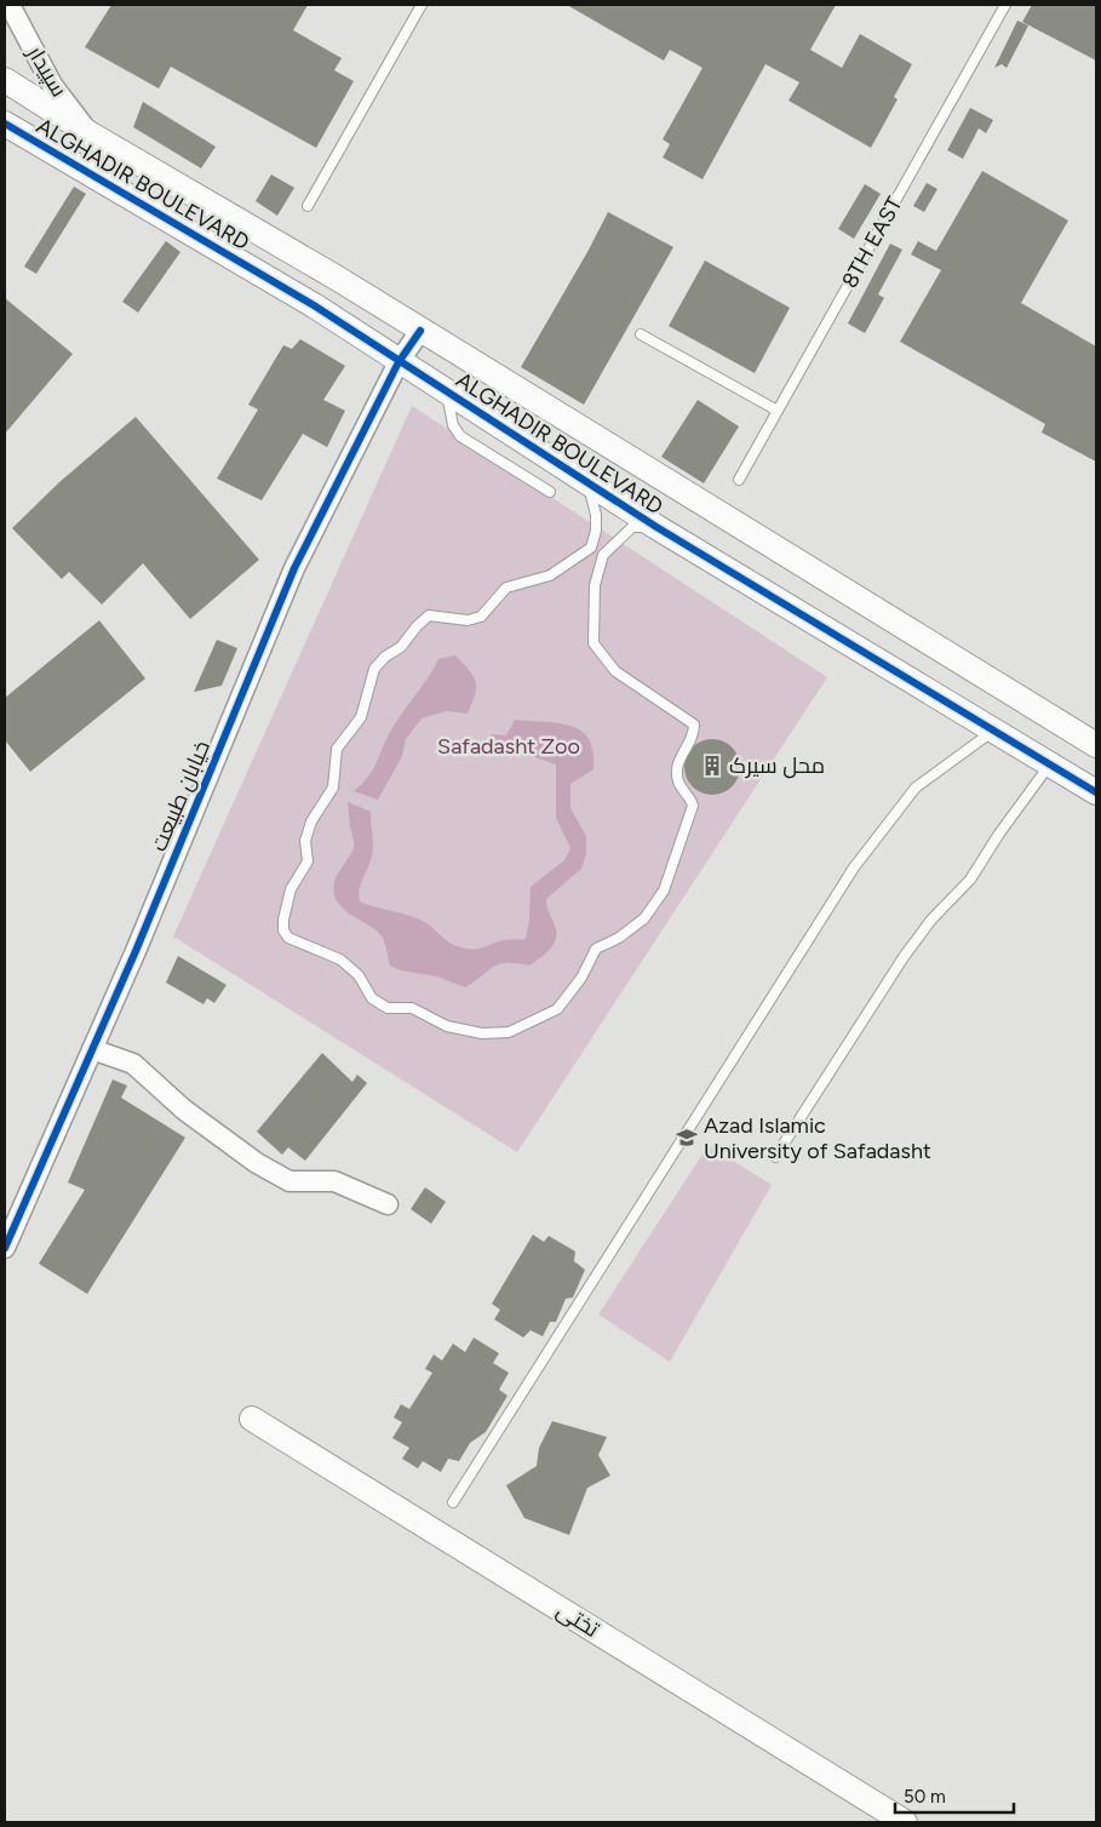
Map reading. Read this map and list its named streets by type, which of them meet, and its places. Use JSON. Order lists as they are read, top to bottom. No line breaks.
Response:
{"streets":{"street":["سپیدار","ALGHADIR BOULEVARD","خیابان طبیعت","تختی"],"lane":["8TH EAST"]},"crossings":[["سپیدار","ALGHADIR BOULEVARD"],["ALGHADIR BOULEVARD","خیابان طبیعت"]],"parks":["Safadasht Zoo"],"places":{"building":["محل سیرک"],"school or university":["Azad Islamic University of Safadasht"]},"scale_bar":"50 m"}
